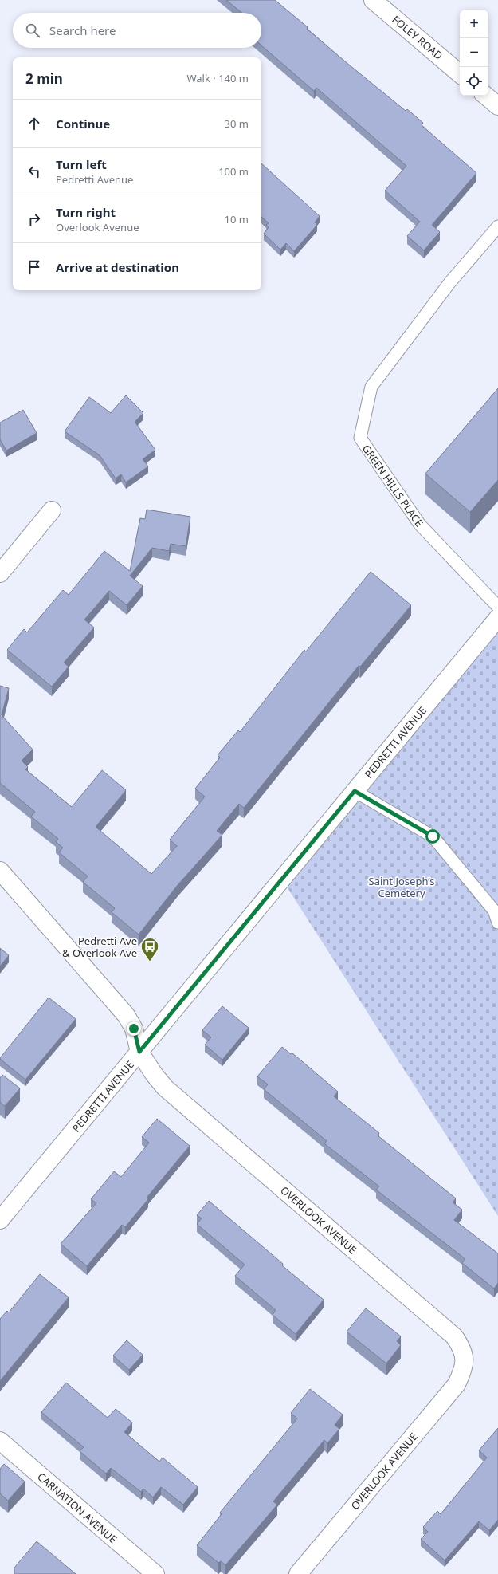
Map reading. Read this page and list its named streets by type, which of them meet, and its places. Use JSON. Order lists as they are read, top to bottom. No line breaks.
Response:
{"streets":{"street":["FOLEY ROAD","PEDRETTI AVENUE","OVERLOOK AVENUE","CARNATION AVENUE"],"lane":["GREEN HILLS PLACE"]},"crossings":[["PEDRETTI AVENUE","OVERLOOK AVENUE"]],"parks":["Saint Joseph’s Cemetery"],"places":{"bus stop":["Pedretti Ave & Overlook Ave"]},"page":{"map_buttons":["+","−"],"search":"Search here","heading":["2 min","Walk · 140 m"],"list":[["Continue","30 m"],["Turn left","Pedretti Avenue","100 m"],["Turn right","Overlook Avenue","10 m"],"Arrive at destination"]}}
